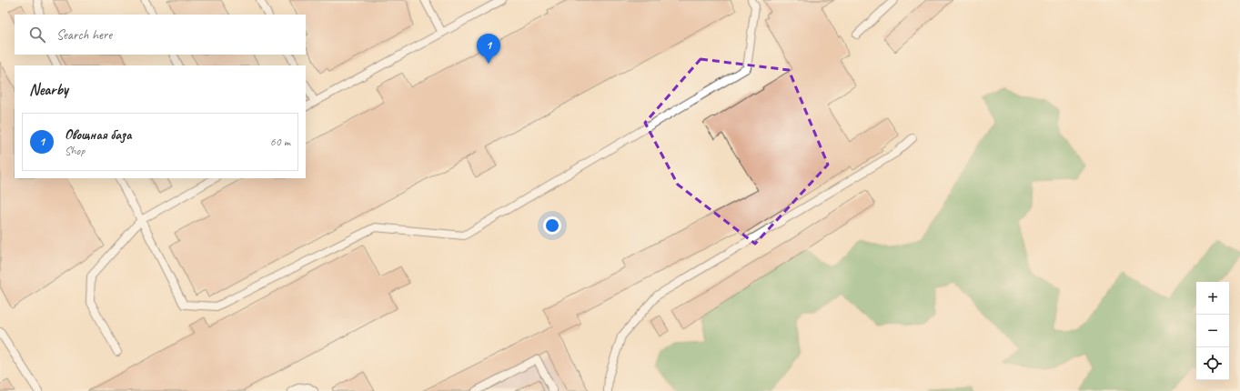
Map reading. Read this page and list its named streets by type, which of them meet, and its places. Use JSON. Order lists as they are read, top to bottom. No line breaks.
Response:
{"page":{"search":"Search here","pins":"1","heading":"Nearby","list":[{"mark":"1","name":"Овощная база","note":"Shop","value":"60 m"}],"map_buttons":["+","−"]}}
